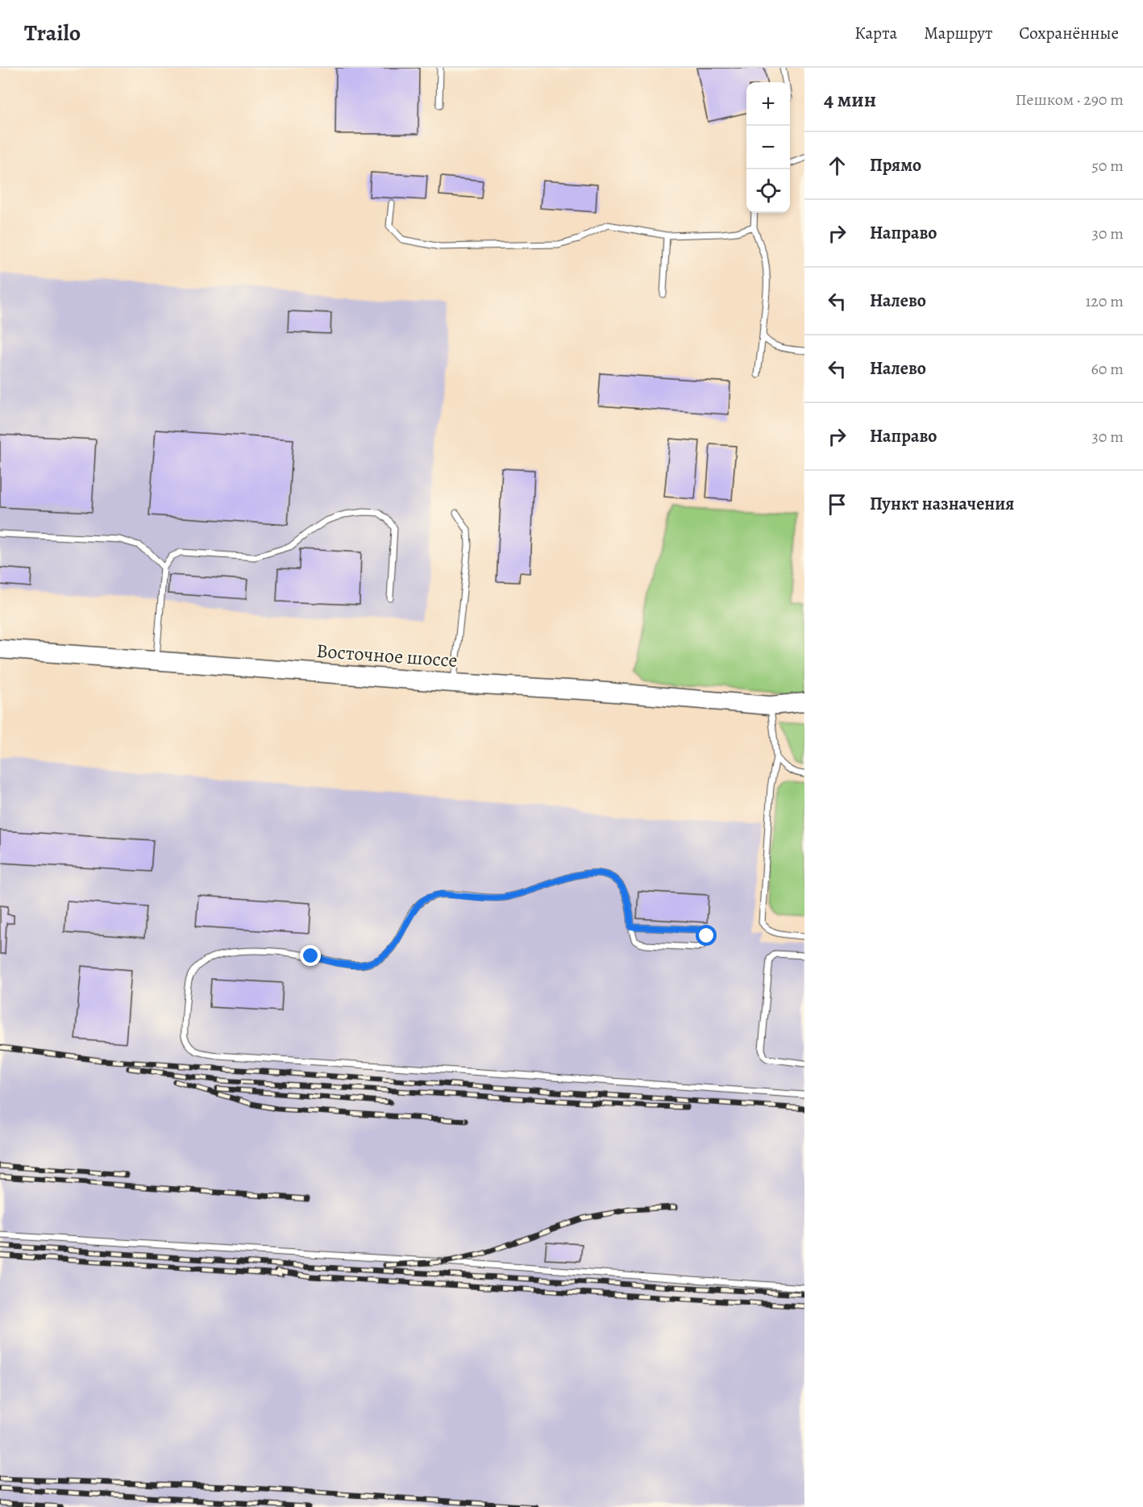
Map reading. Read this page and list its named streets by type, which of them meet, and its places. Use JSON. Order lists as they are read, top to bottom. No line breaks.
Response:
{"streets":{"main road":["Восточное шоссе"]},"page":{"header":"Trailo","nav":["Карта","Маршрут","Сохранённые"],"heading":["4 мин","Пешком · 290 m"],"map_buttons":["+","−"],"list":[["Прямо","50 m"],["Направо","30 m"],["Налево","120 m"],["Налево","60 m"],["Направо","30 m"],"Пункт назначения"]}}
